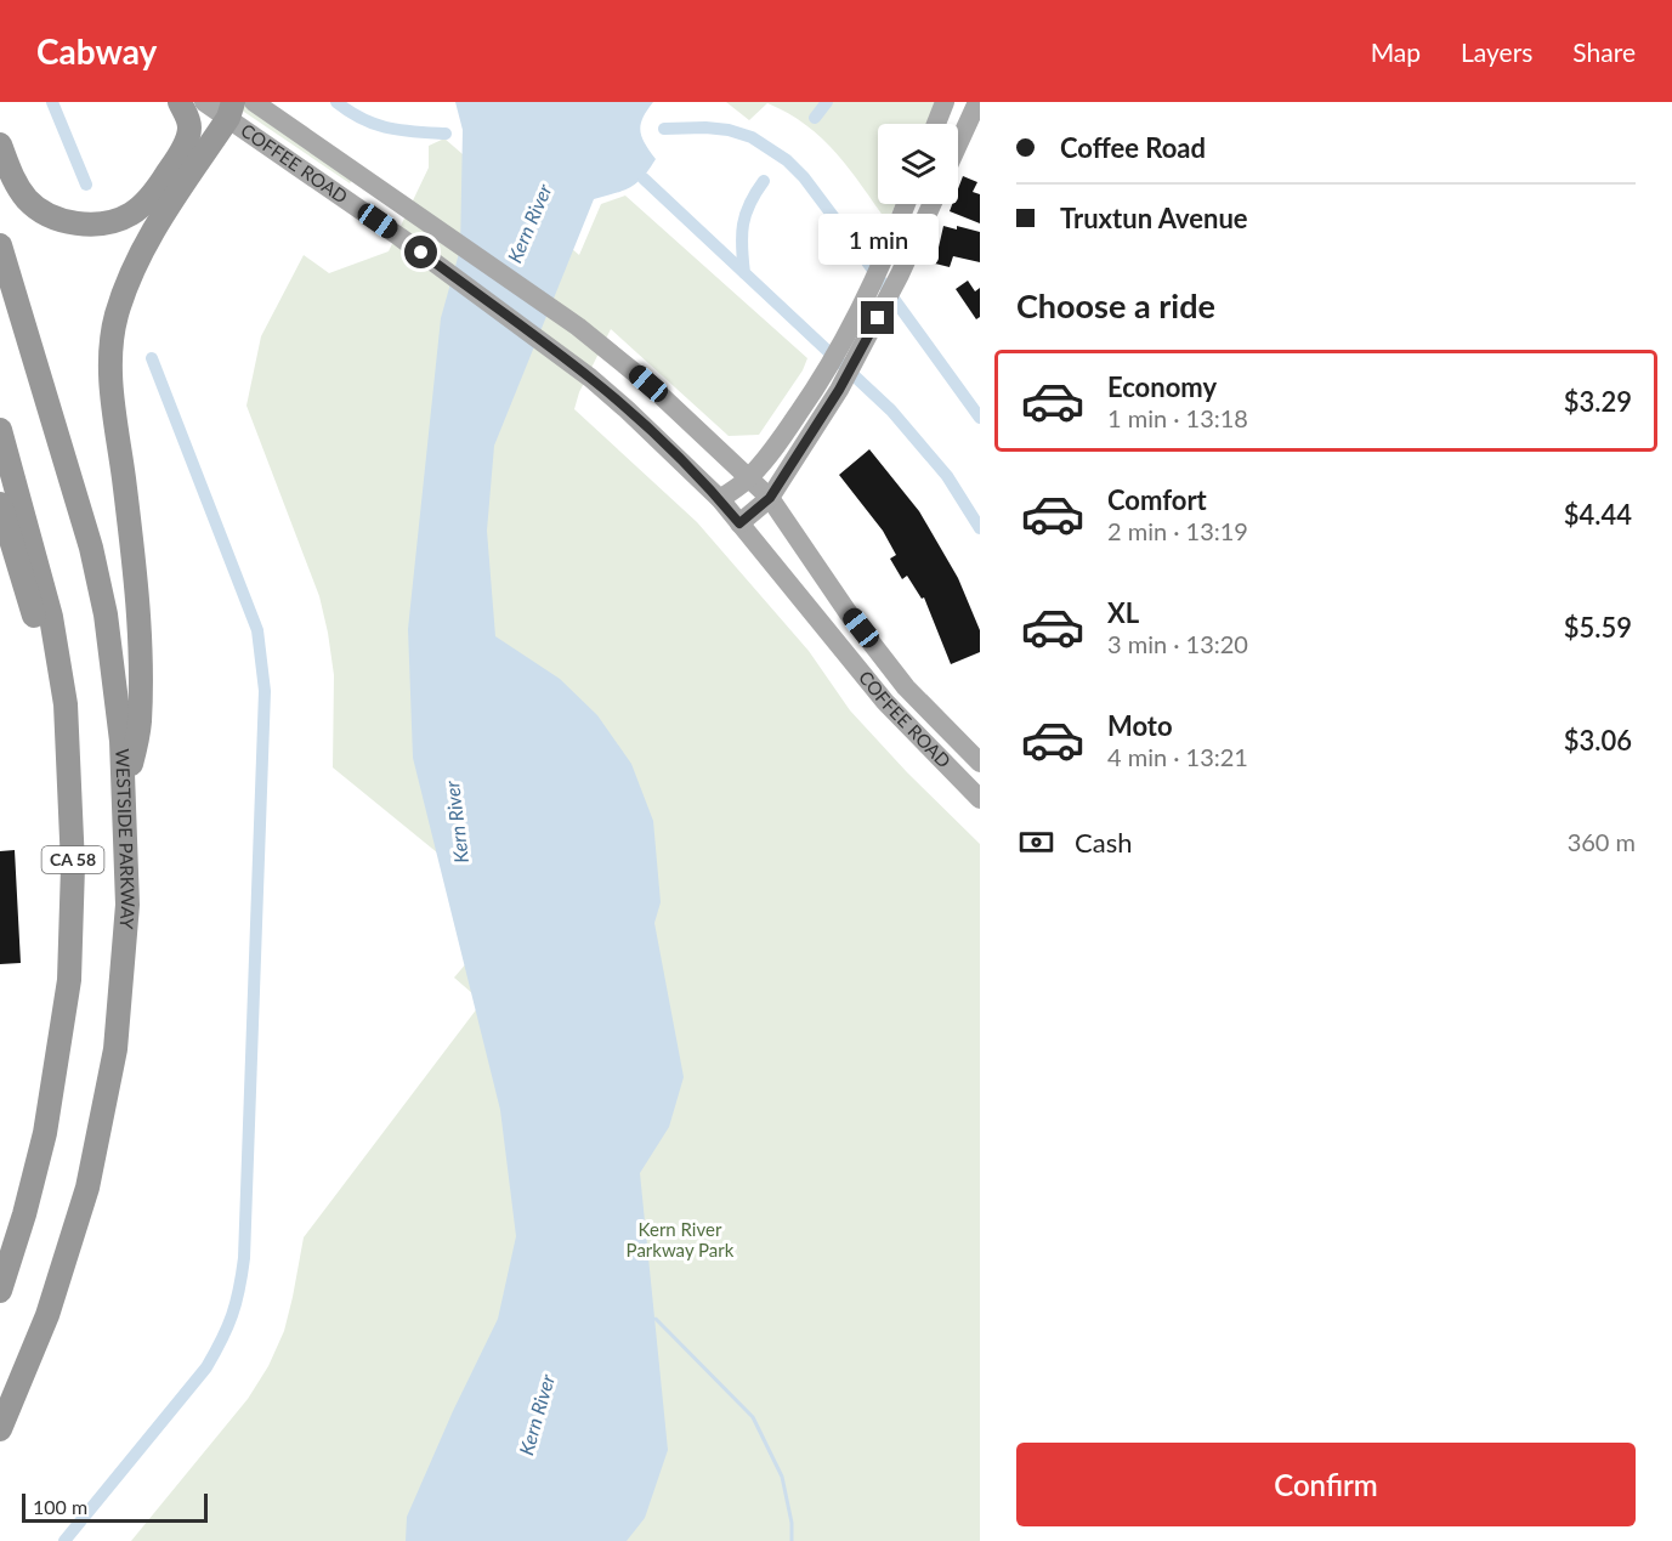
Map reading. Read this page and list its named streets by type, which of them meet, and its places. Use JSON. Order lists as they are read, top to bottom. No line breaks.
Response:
{"streets":{"highway":["WESTSIDE PARKWAY","CA 58"],"main road":["COFFEE ROAD"]},"water":["Kern River"],"parks":["Kern River Parkway Park"],"scale_bar":"100 m","page":{"header":"Cabway","nav":["Map","Layers","Share"],"banner":["Coffee Road","Truxtun Avenue"],"bubble":"1 min","heading":"Choose a ride","list":[{"name":"Economy","note":"1 min · 13:18","value":"$3.29"},{"name":"Comfort","note":"2 min · 13:19","value":"$4.44"},{"name":"XL","note":"3 min · 13:20","value":"$5.59"},{"name":"Moto","note":"4 min · 13:21","value":"$3.06"}],"pay":["Cash","360 m"],"buttons":"Confirm","scale":"100 m"}}
